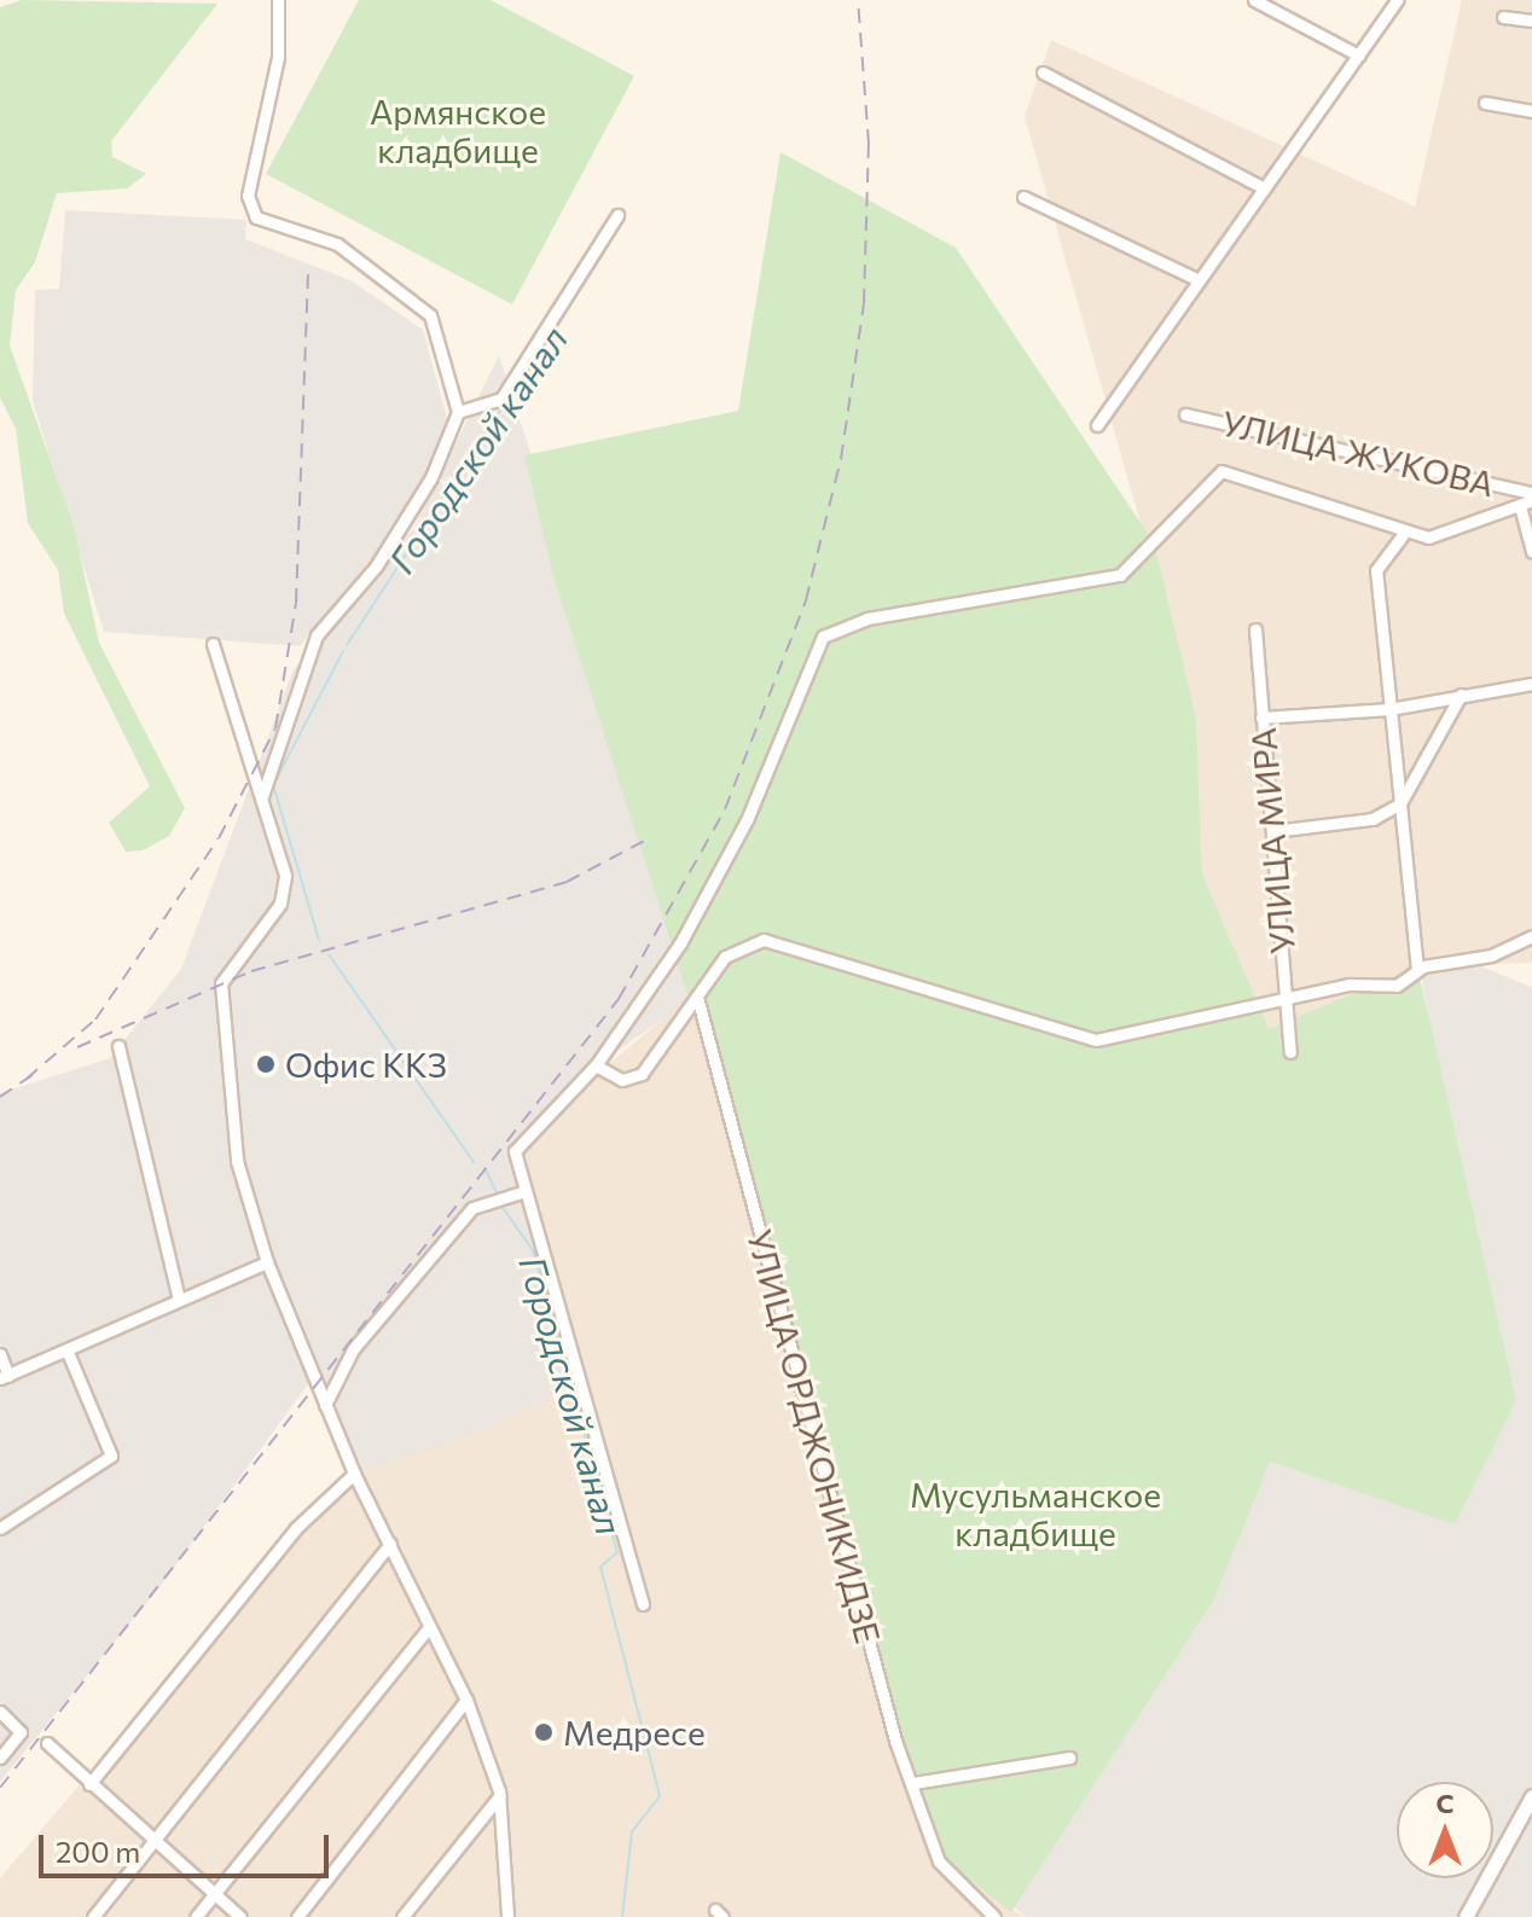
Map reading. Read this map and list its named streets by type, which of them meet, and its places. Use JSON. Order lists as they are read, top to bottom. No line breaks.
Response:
{"streets":{"street":["УЛИЦА ЖУКОВА","УЛИЦА МИРА","УЛИЦА ОРДЖОНИКИДЗЕ"]},"water":["Городской канал"],"parks":["Армянское кладбище","Мусульманское кладбище"],"places":["Офис ККЗ","Медресе"],"scale_bar":"200 m","north":"top"}
